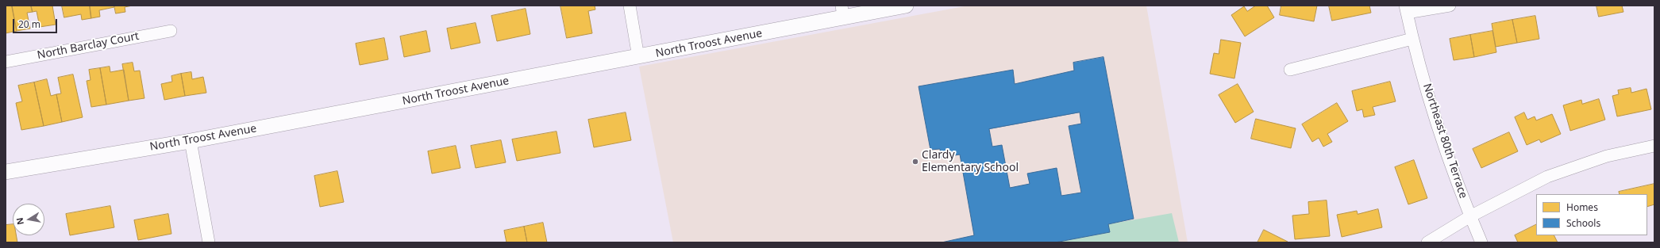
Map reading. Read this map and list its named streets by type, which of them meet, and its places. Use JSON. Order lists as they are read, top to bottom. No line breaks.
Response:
{"streets":{"street":["North Troost Avenue","North Barclay Court","Northeast 80th Terrace"]},"places":["Clardy Elementary School"],"legend":["Homes","Schools"],"scale_bar":"20 m","north":"left"}
